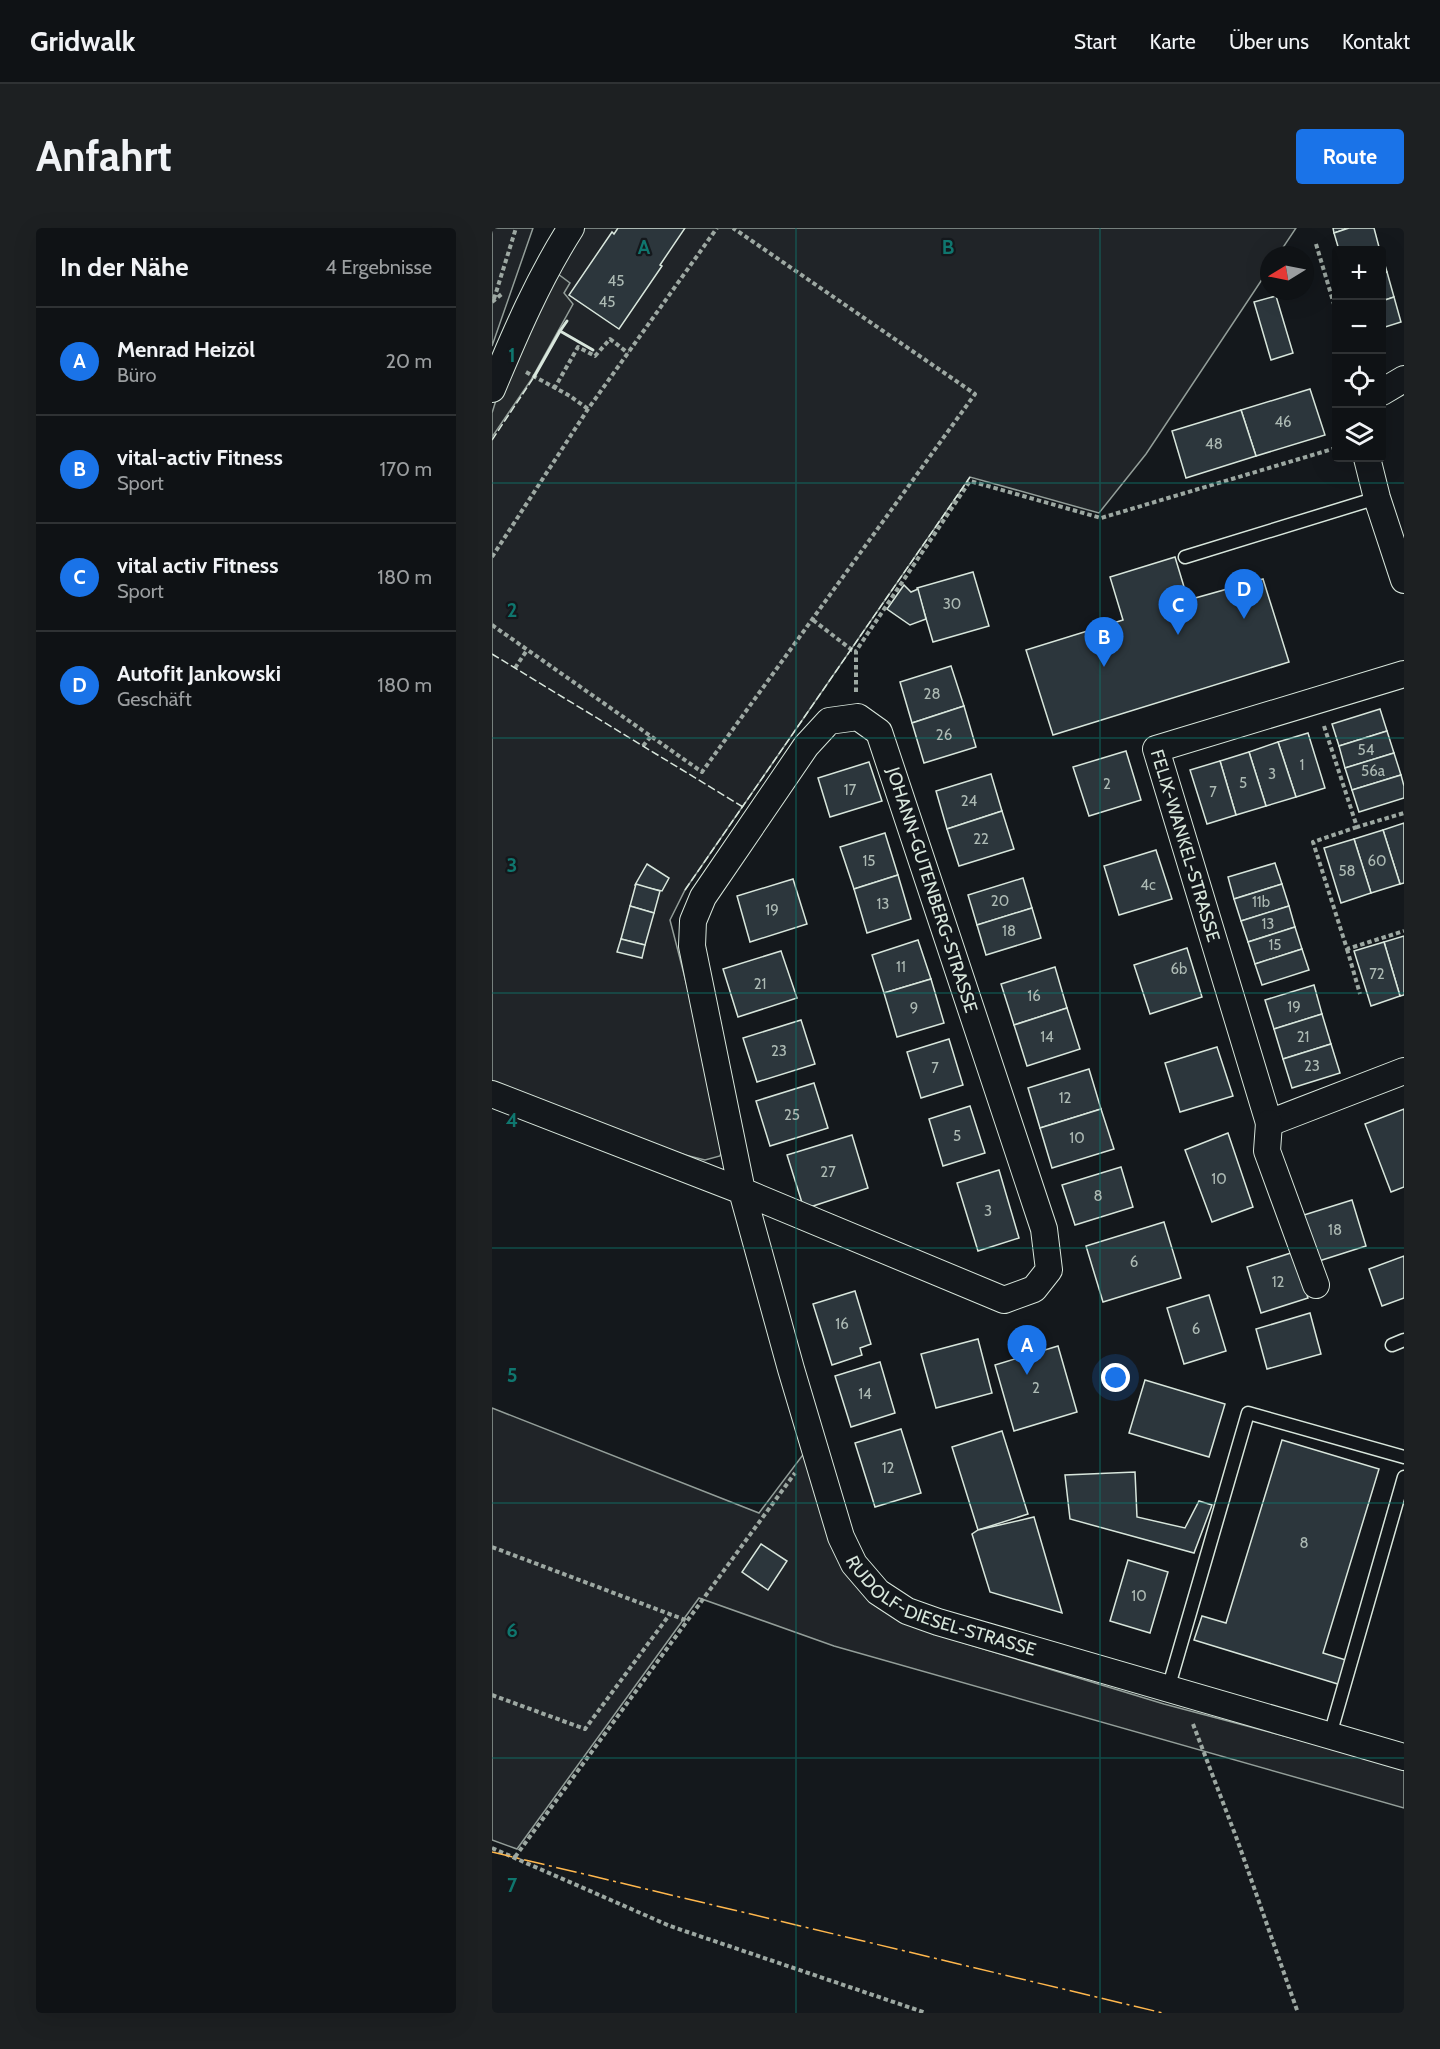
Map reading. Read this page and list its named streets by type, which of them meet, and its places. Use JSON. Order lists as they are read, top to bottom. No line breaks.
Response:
{"streets":{"street":["FELIX-WANKEL-STRASSE","JOHANN-GUTENBERG-STRASSE","RUDOLF-DIESEL-STRASSE"]},"crossings":[["JOHANN-GUTENBERG-STRASSE","RUDOLF-DIESEL-STRASSE"]],"house_numbers":["45","45","46","48","30","28","26","54","1","56a","3","5","2","17","7","24","22","15","60","58","4c","20","11b","13","19","13","18","15","11","6b","72","21","16","19","9","14","21","23","23","7","12","25","5","10","27","10","8","3","18","6","12","16","6","2","14","12","8","10"],"north":"left","page":{"header":"Gridwalk","nav":["Start","Karte","Über uns","Kontakt"],"buttons":"Route","title":"Anfahrt","heading":["In der Nähe","4 Ergebnisse"],"map_buttons":["+","−"],"list":[{"mark":"A","name":"Menrad Heizöl","note":"Büro","value":"20 m"},{"mark":"B","name":"vital-activ Fitness","note":"Sport","value":"170 m"},{"mark":"C","name":"vital activ Fitness","note":"Sport","value":"180 m"},{"mark":"D","name":"Autofit Jankowski","note":"Geschäft","value":"180 m"}],"pins":["D","C","B","A"]},"grid":{"columns":["A","B"],"rows":["1","2","3","4","5","6","7"]}}
